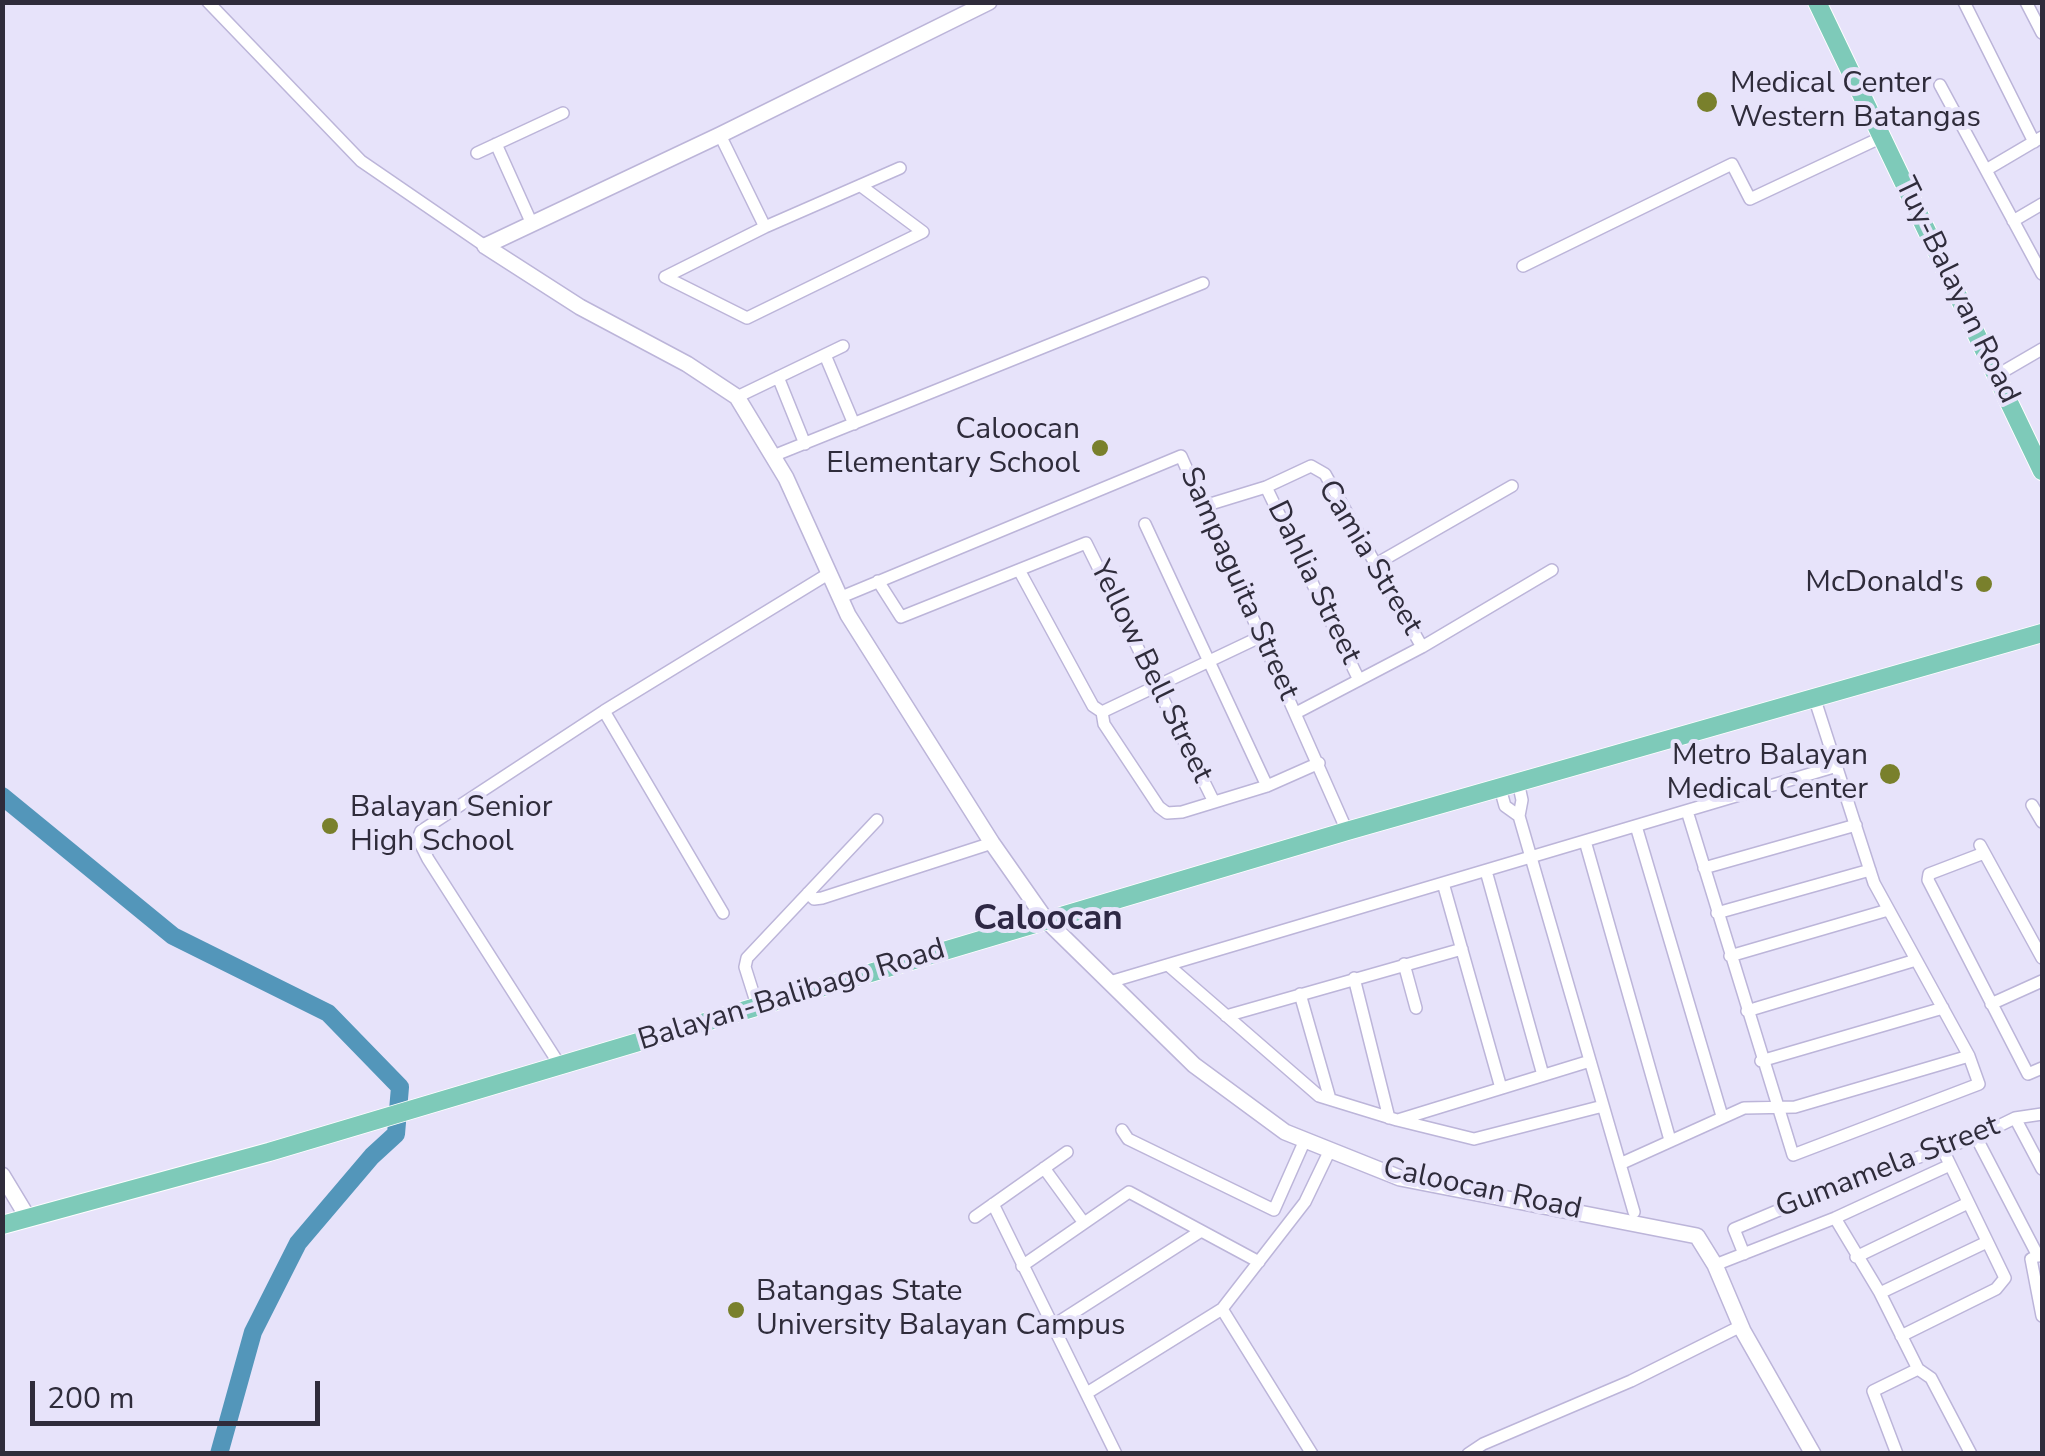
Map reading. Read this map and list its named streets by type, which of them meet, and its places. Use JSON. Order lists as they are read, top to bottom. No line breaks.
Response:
{"streets":{"main road":["Tuy-Balayan Road","Balayan-Balibago Road"],"street":["Camia Street","Dahlia Street","Sampaguita Street","Yellow Bell Street","Gumamela Street","Caloocan Road"]},"crossings":[["Camia Street","Dahlia Street"],["Camia Street","Sampaguita Street"],["Sampaguita Street","Balayan-Balibago Road"],["Sampaguita Street","Caloocan Road"],["Balayan-Balibago Road","Caloocan Road"]],"districts":["Caloocan"],"places":["Medical Center Western Batangas","Caloocan Elementary School","McDonald's","Metro Balayan Medical Center","Balayan Senior High School","Batangas State University Balayan Campus"],"scale_bar":"200 m"}
